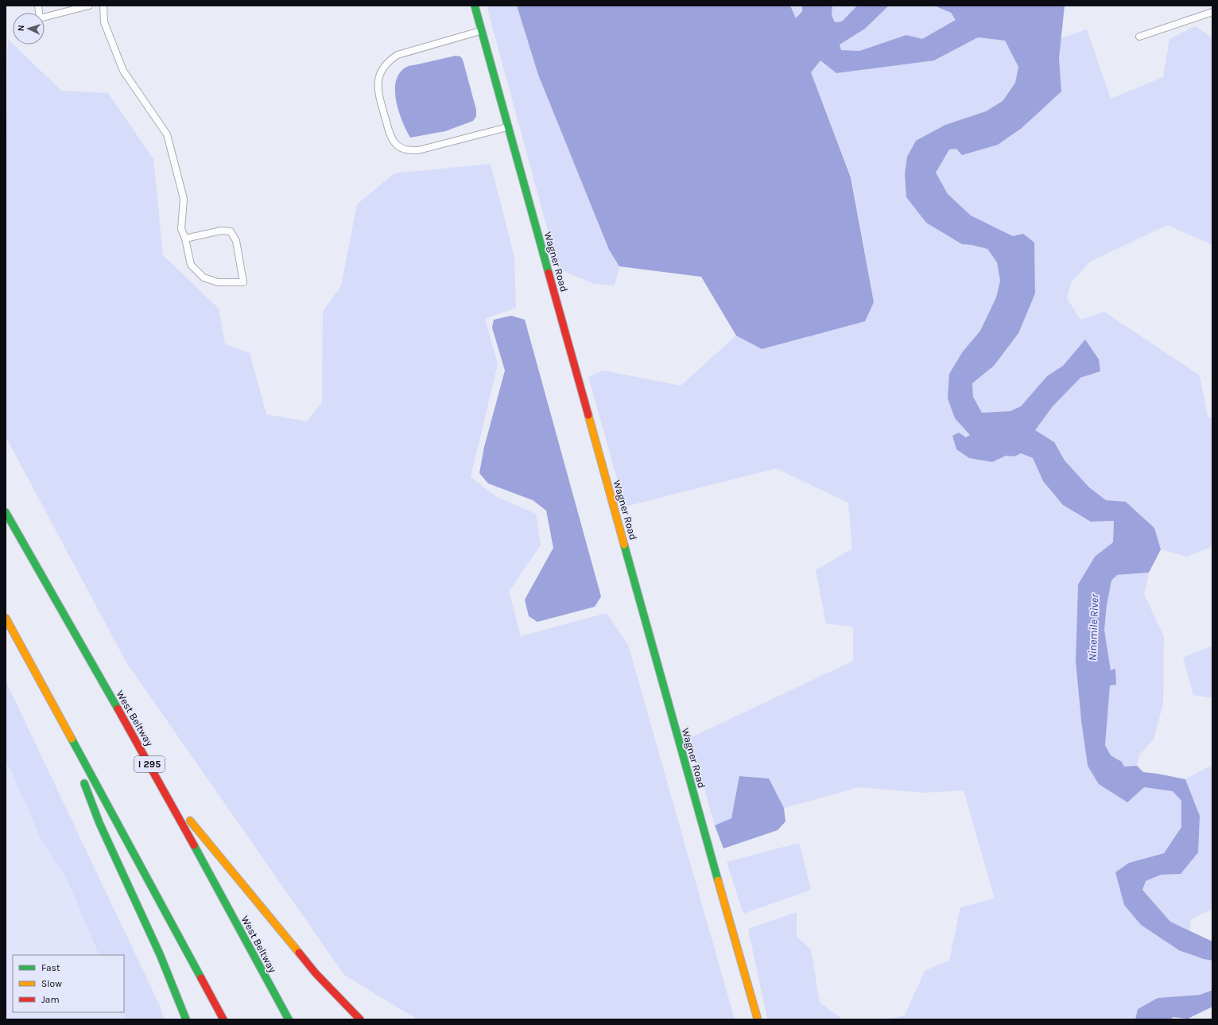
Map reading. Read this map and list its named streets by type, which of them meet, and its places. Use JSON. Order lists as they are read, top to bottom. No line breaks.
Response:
{"streets":{"main road":["Wagner Road","West Beltway","I 295"]},"water":["Ninemile River"],"legend":["Fast","Slow","Jam"],"north":"left"}
